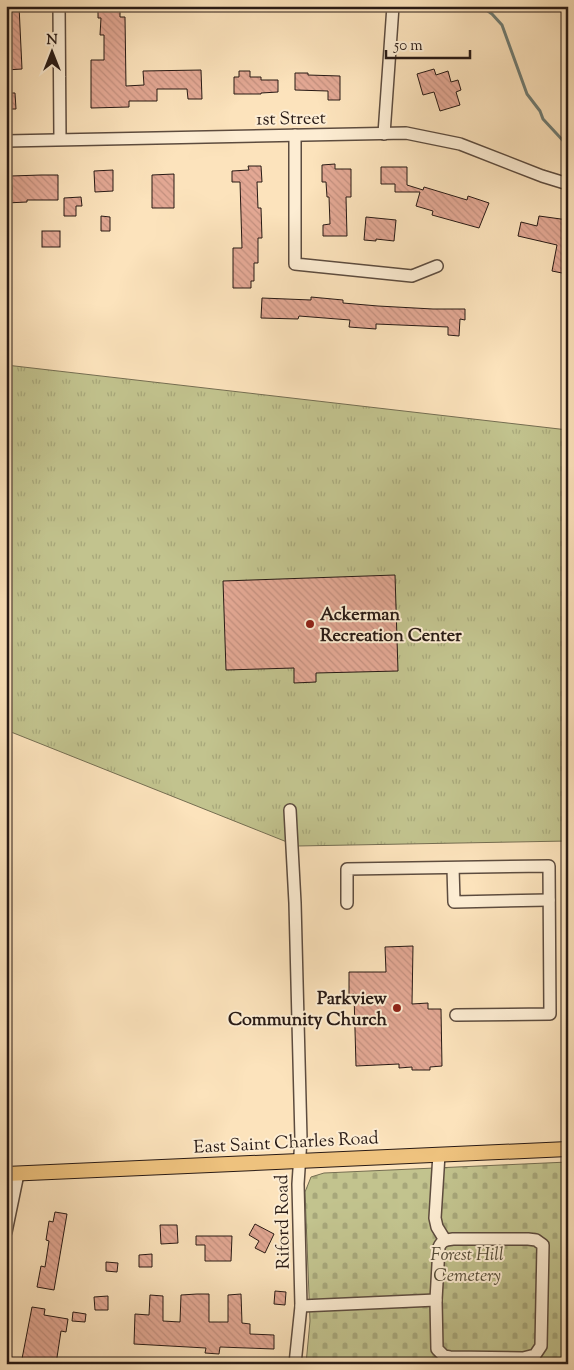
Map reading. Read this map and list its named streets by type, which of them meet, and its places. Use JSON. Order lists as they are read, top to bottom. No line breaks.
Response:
{"streets":{"main road":["East Saint Charles Road"],"street":["1st Street","Riford Road"]},"crossings":[["East Saint Charles Road","Riford Road"]],"parks":["Forest Hill Cemetery"],"places":["Ackerman Recreation Center","Parkview Community Church"],"scale_bar":"50 m","north":"top"}
